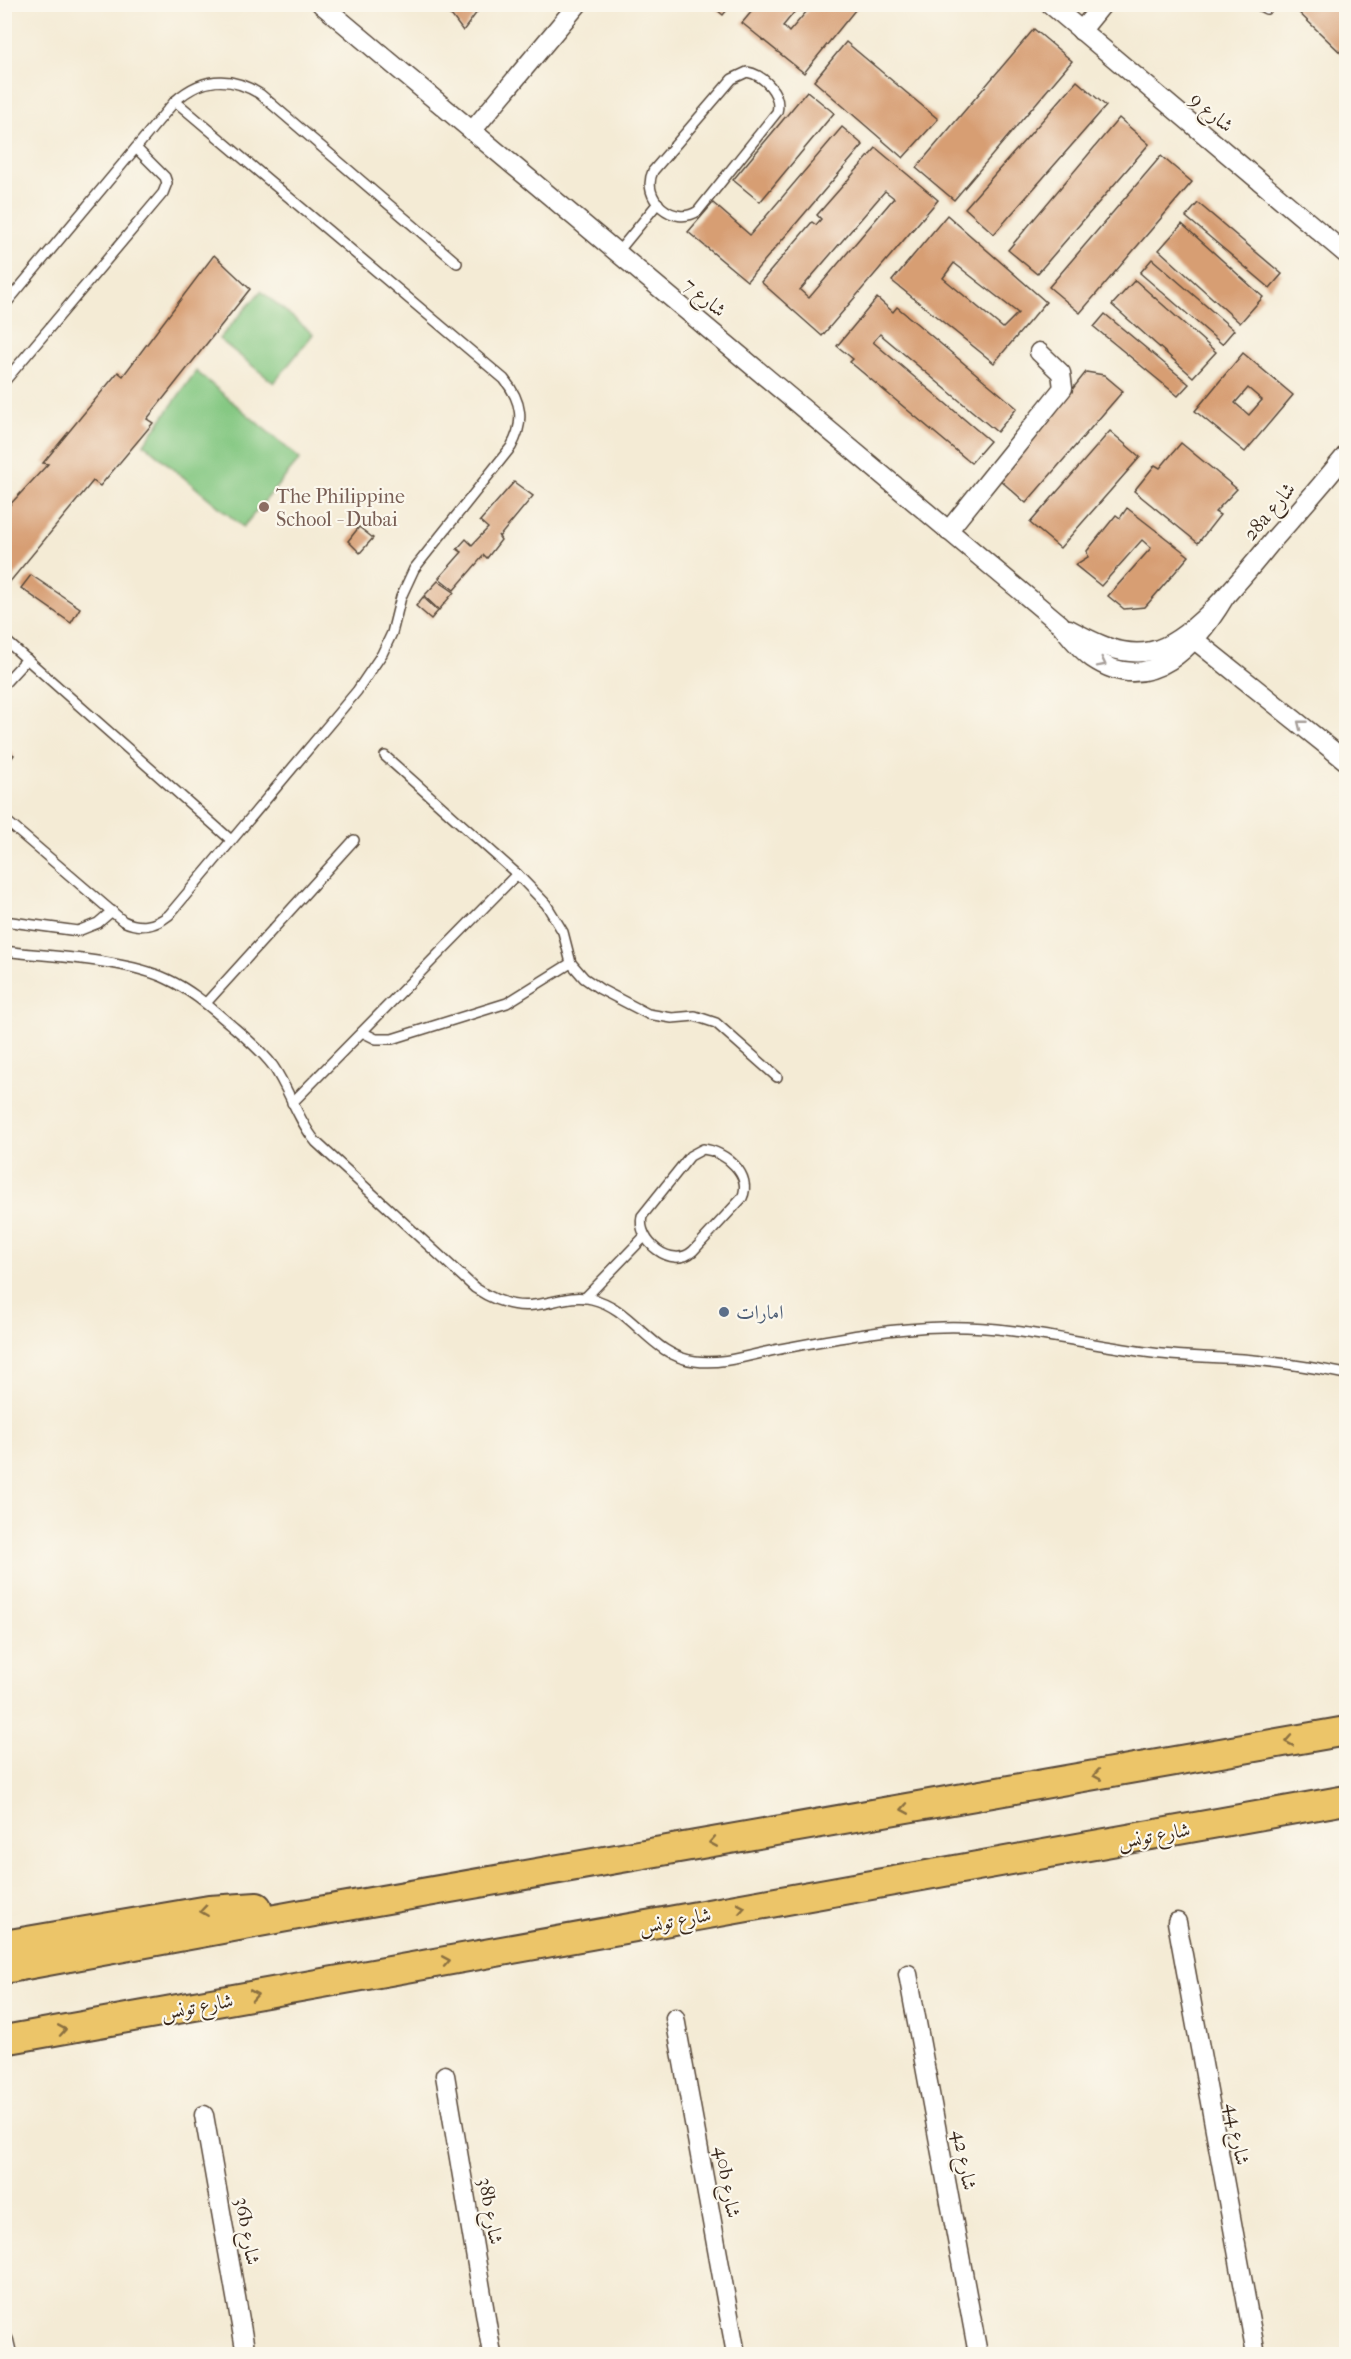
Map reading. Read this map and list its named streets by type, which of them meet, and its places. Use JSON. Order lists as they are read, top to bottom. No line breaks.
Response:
{"streets":{"main road":["شارع تونس"],"street":["شارع 9","شارع 7","28a شارع","شارع 44","شارع 42","40b شارع","38b شارع","36b شارع"]},"crossings":[["شارع 7","28a شارع"]],"places":["The Philippine School - Dubai","امارات"]}
